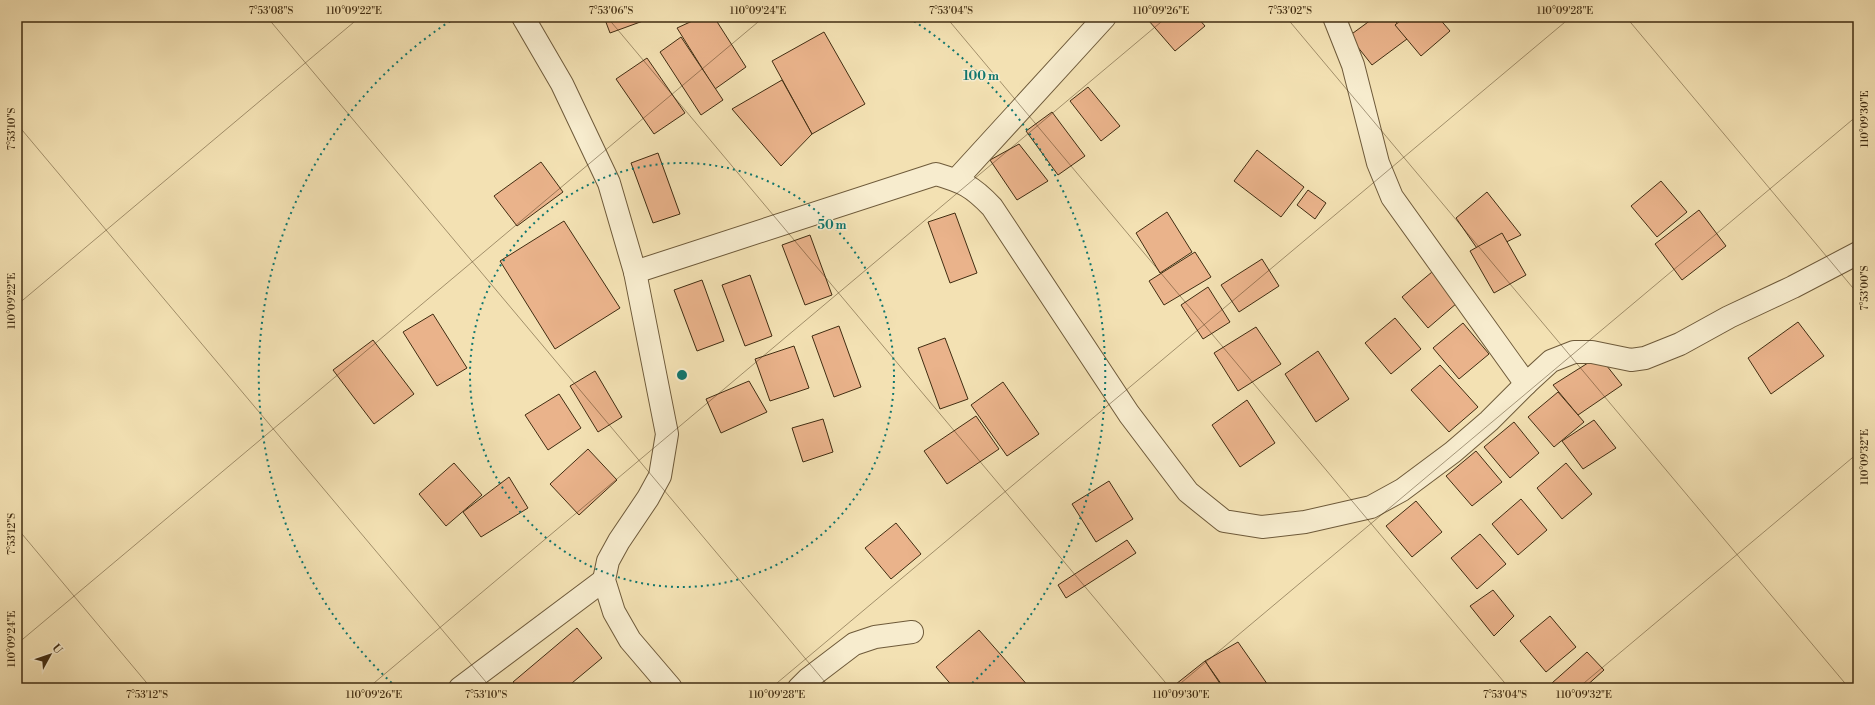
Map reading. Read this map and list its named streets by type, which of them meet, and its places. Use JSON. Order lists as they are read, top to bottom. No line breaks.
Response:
{"north":"top right","coordinates":["7°53'08\"S","110°09'22\"E","7°53'06\"S","110°09'24\"E","7°53'04\"S","110°09'26\"E","7°53'02\"S","110°09'28\"E","110°09'30\"E","7°53'10\"S","7°53'00\"S","110°09'32\"E","7°53'12\"S"],"rings":["100 m","50 m"]}
